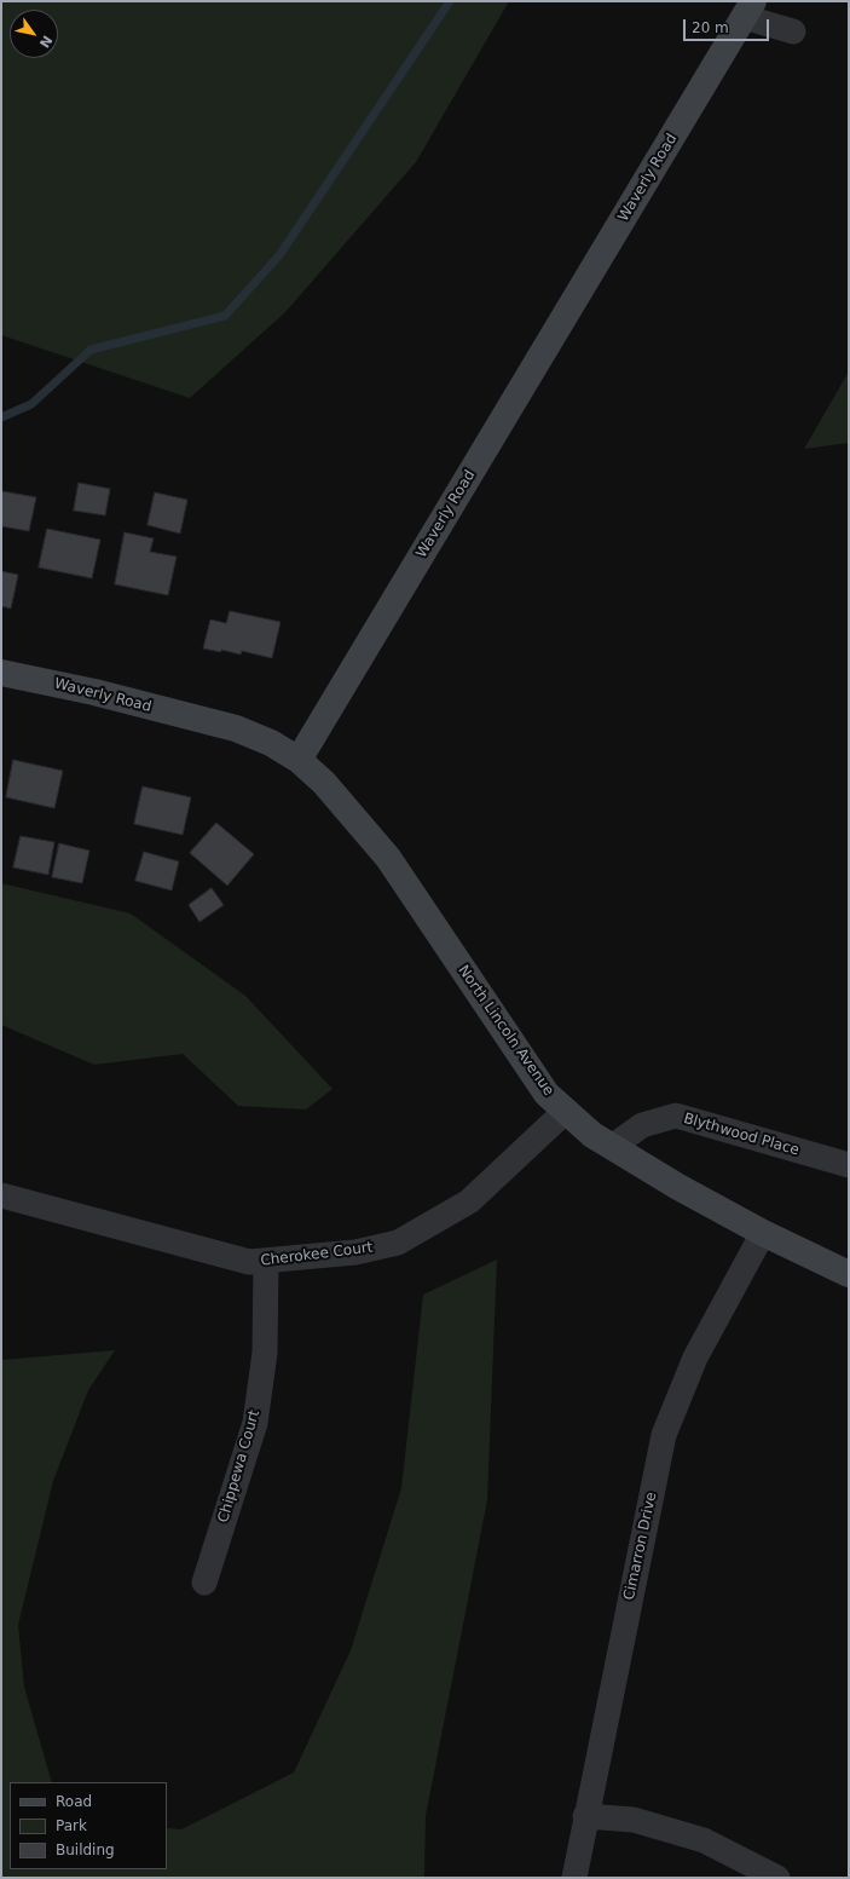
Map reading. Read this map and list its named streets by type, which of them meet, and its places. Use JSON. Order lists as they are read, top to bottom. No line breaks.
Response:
{"streets":{"street":["Waverly Road","North Lincoln Avenue","Blythwood Place","Cherokee Court","Chippewa Court","Cimarron Drive"]},"crossings":[["Waverly Road","North Lincoln Avenue"],["North Lincoln Avenue","Blythwood Place"],["North Lincoln Avenue","Cherokee Court"],["North Lincoln Avenue","Cimarron Drive"],["Cherokee Court","Chippewa Court"]],"legend":["Road","Park","Building"],"scale_bar":"20 m","north":"bottom right"}
